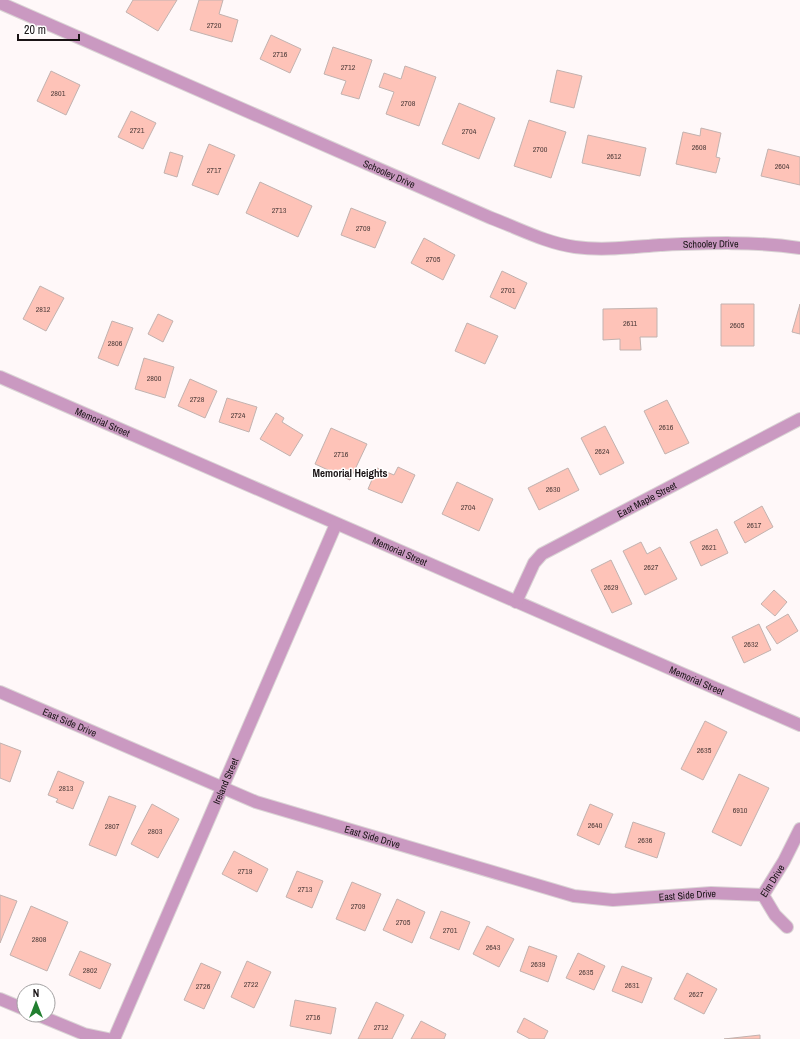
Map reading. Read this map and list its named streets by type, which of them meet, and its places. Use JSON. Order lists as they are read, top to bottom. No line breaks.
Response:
{"streets":{"street":["Schooley Drive","Memorial Street","East Maple Street","East Side Drive","Ireland Street","Elm Drive"]},"crossings":[["Memorial Street","East Maple Street"],["Memorial Street","Ireland Street"],["East Side Drive","Ireland Street"],["East Side Drive","Elm Drive"]],"districts":["Memorial Heights"],"house_numbers":["2720","2716","2712","2801","2708","2721","2704","2608","2700","2612","2604","2717","2713","2709","2705","2701","2812","2611","2605","2806","2800","2728","2724","2616","2624","2716","2630","2704","2617","2621","2627","2629","2632","2635","2813","6910","2640","2807","2803","2636","2719","2713","2709","2705","2701","2808","2643","2639","2802","2635","2722","2631","2726","2627","2716","2712"],"scale_bar":"20 m","north":"top"}
